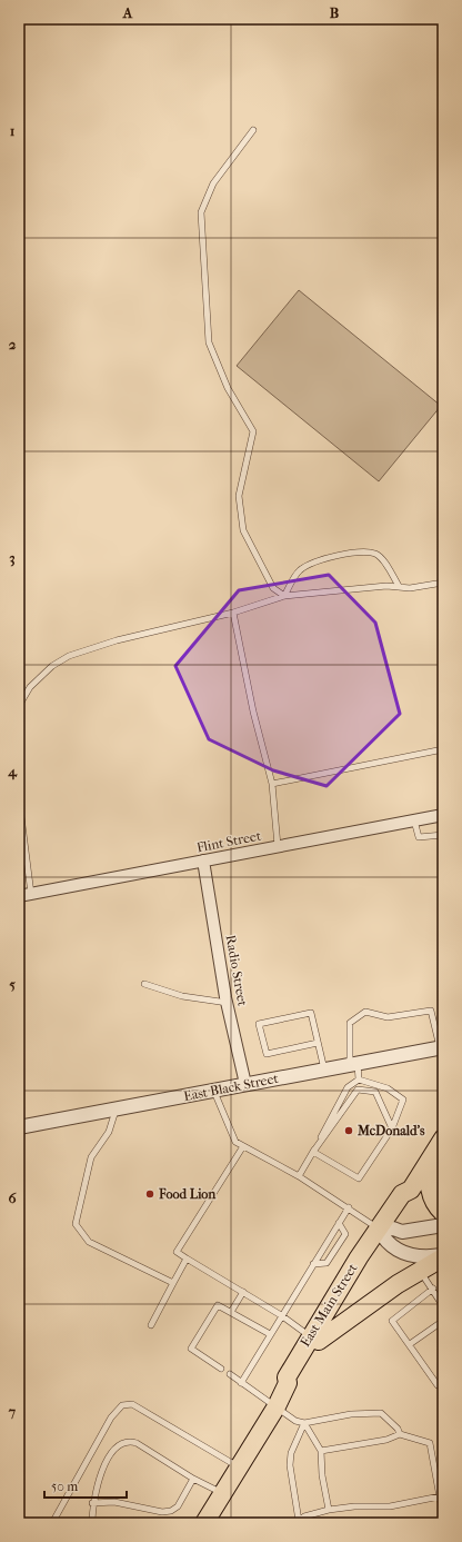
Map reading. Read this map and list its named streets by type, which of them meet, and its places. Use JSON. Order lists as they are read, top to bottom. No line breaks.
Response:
{"streets":{"highway":["East Main Street"],"street":["Flint Street","Radio Street","East Black Street"]},"crossings":[["Flint Street","Radio Street"],["Radio Street","East Black Street"]],"places":["McDonald's","Food Lion"],"scale_bar":"50 m","grid":{"columns":["A","B"],"rows":["1","2","3","4","5","6","7"]}}
